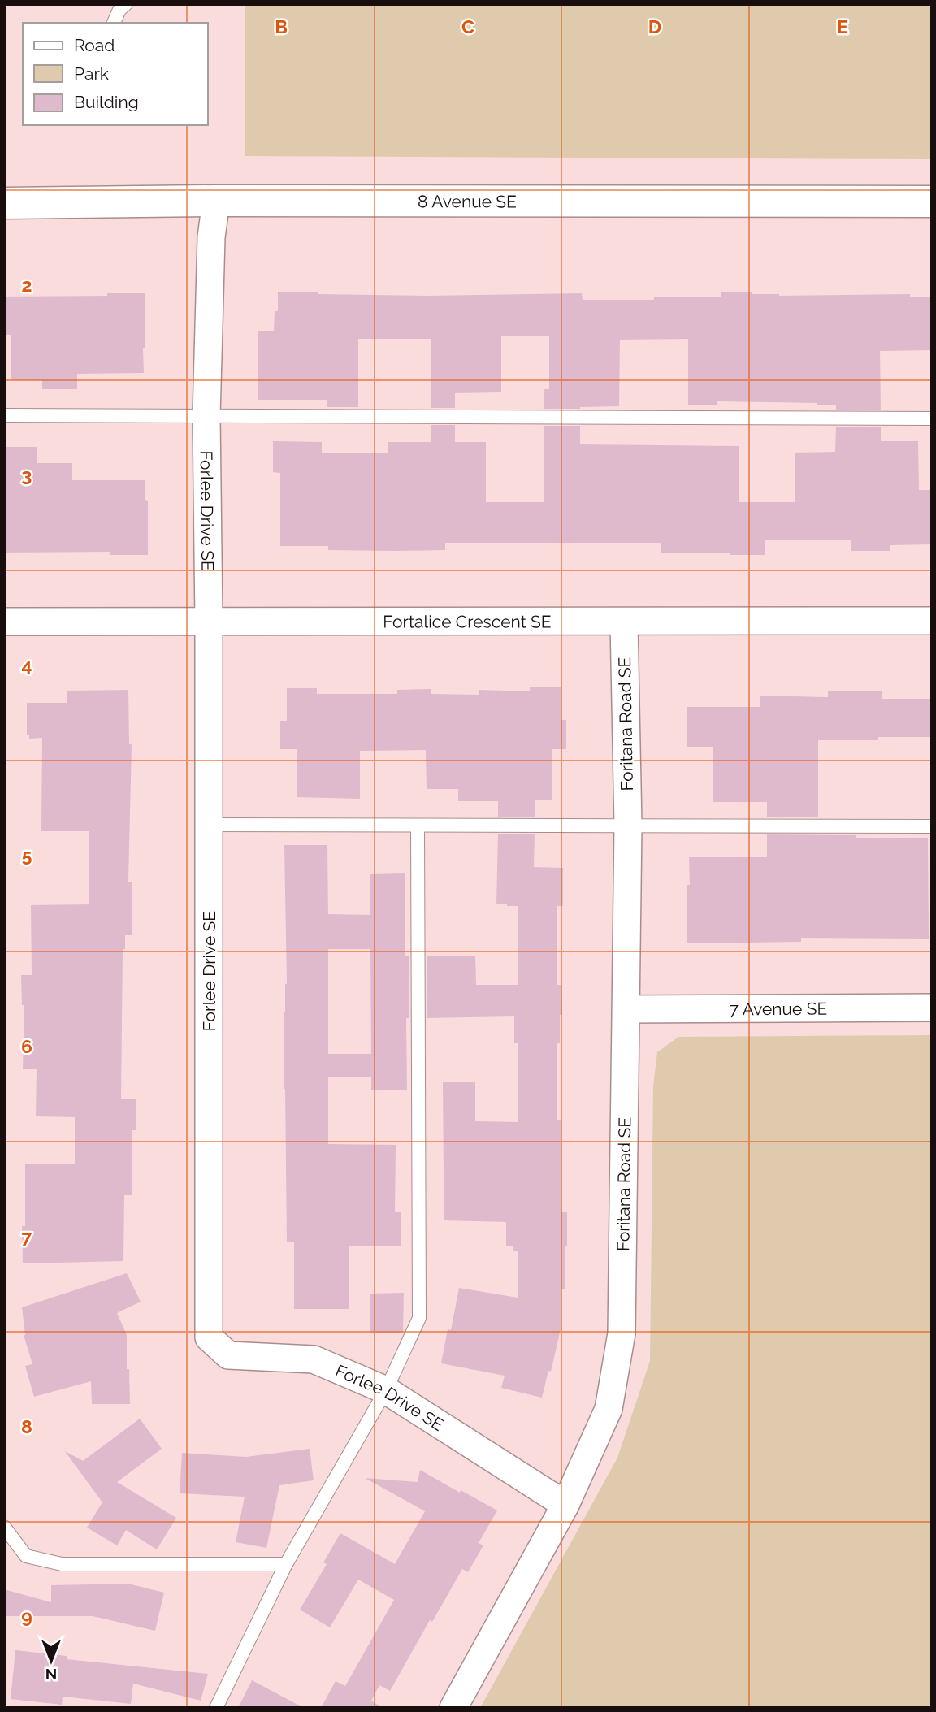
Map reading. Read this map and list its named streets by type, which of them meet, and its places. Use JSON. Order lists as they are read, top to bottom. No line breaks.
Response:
{"streets":{"street":["8 Avenue SE","Forlee Drive SE","Fortalice Crescent SE","Foritana Road SE","7 Avenue SE"]},"crossings":[["8 Avenue SE","Forlee Drive SE"],["Forlee Drive SE","Fortalice Crescent SE"],["Forlee Drive SE","Foritana Road SE"],["Fortalice Crescent SE","Foritana Road SE"],["Foritana Road SE","7 Avenue SE"]],"legend":["Road","Park","Building"],"north":"bottom","grid":{"columns":["B","C","D","E"],"rows":["2","3","4","5","6","7","8","9"]}}
